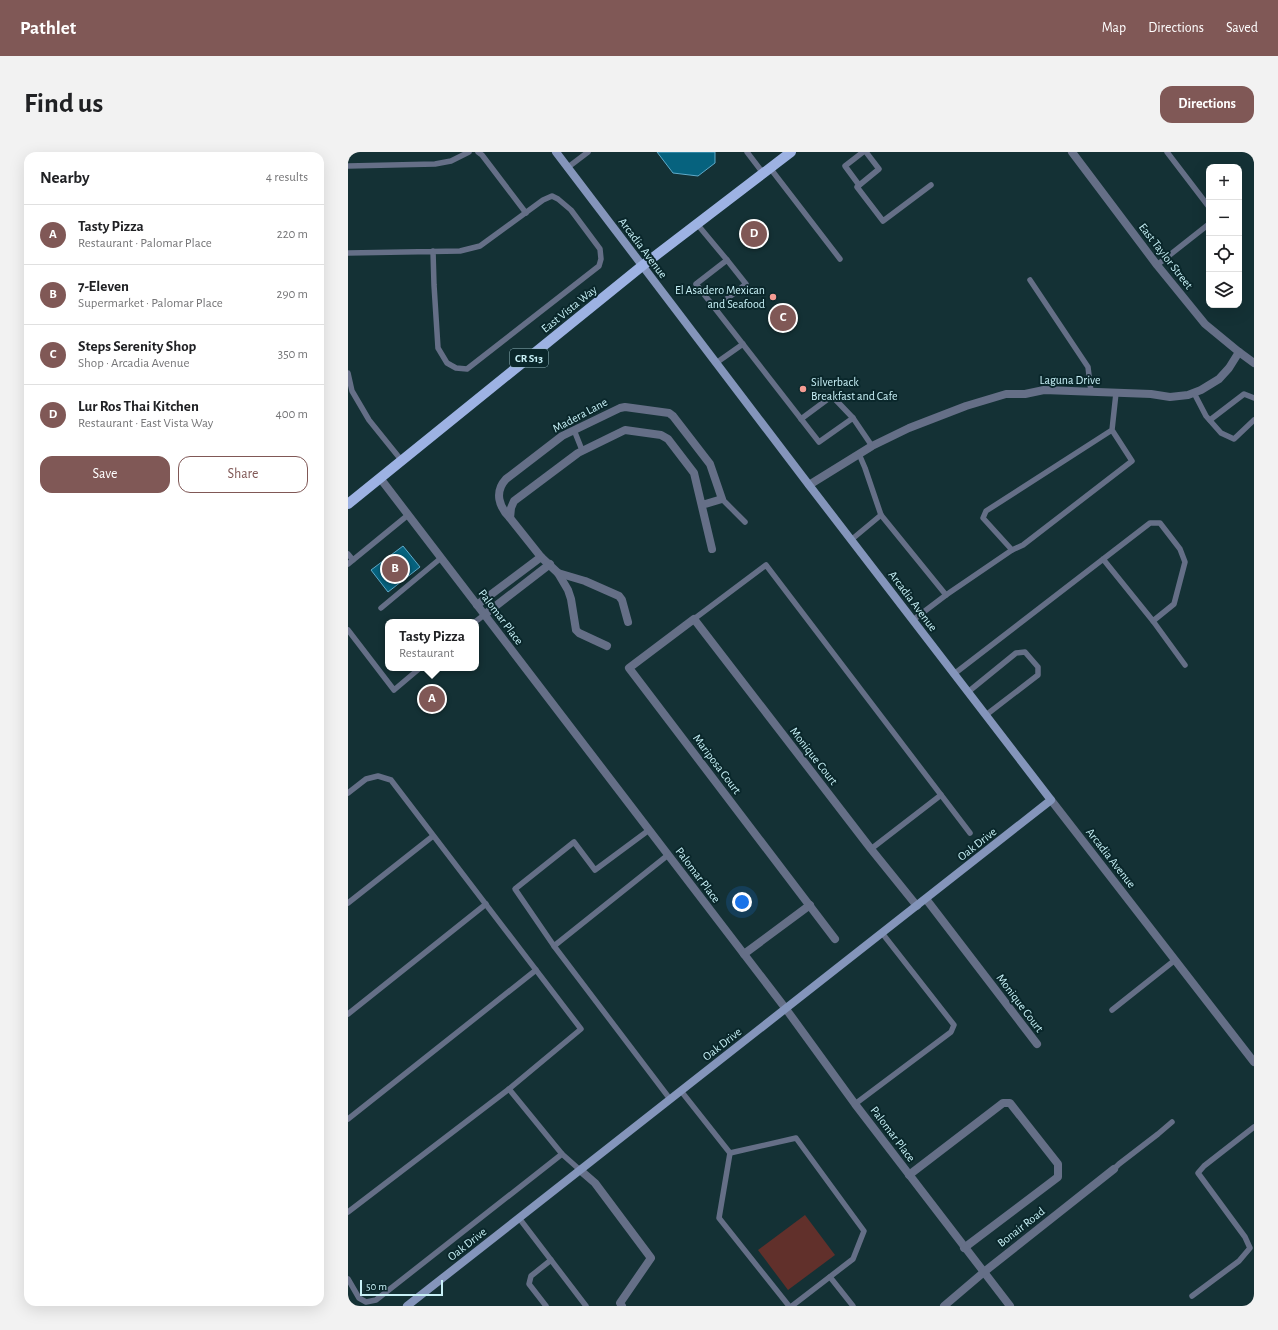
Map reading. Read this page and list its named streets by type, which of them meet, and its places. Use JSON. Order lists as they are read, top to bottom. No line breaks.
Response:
{"streets":{"main road":["East Vista Way","CR S13"],"street":["Arcadia Avenue","East Taylor Street","Laguna Drive","Madera Lane","Palomar Place","Monique Court","Mariposa Court","Oak Drive","Bonair Road"]},"crossings":[["Arcadia Avenue","East Vista Way"],["Arcadia Avenue","Laguna Drive"],["Arcadia Avenue","Oak Drive"],["East Taylor Street","Laguna Drive"],["East Vista Way","Palomar Place"],["Palomar Place","Oak Drive"],["Palomar Place","Bonair Road"],["Monique Court","Mariposa Court"],["Monique Court","Oak Drive"]],"places":["El Asadero Mexican and Seafood","Silverback Breakfast and Cafe"],"scale_bar":"50 m","page":{"header":"Pathlet","nav":["Map","Directions","Saved"],"buttons":["Directions",["Save","Share"]],"title":"Find us","heading":["Nearby","4 results"],"map_buttons":["+","−"],"list":[{"mark":"A","name":"Tasty Pizza","note":"Restaurant · Palomar Place","value":"220 m"},{"mark":"B","name":"7-Eleven","note":"Supermarket · Palomar Place","value":"290 m"},{"mark":"C","name":"Steps Serenity Shop","note":"Shop · Arcadia Avenue","value":"350 m"},{"mark":"D","name":"Lur Ros Thai Kitchen","note":"Restaurant · East Vista Way","value":"400 m"}],"pins":["D","C","B","A"],"popup":["Tasty Pizza","Restaurant"],"scale":"50 m"}}
